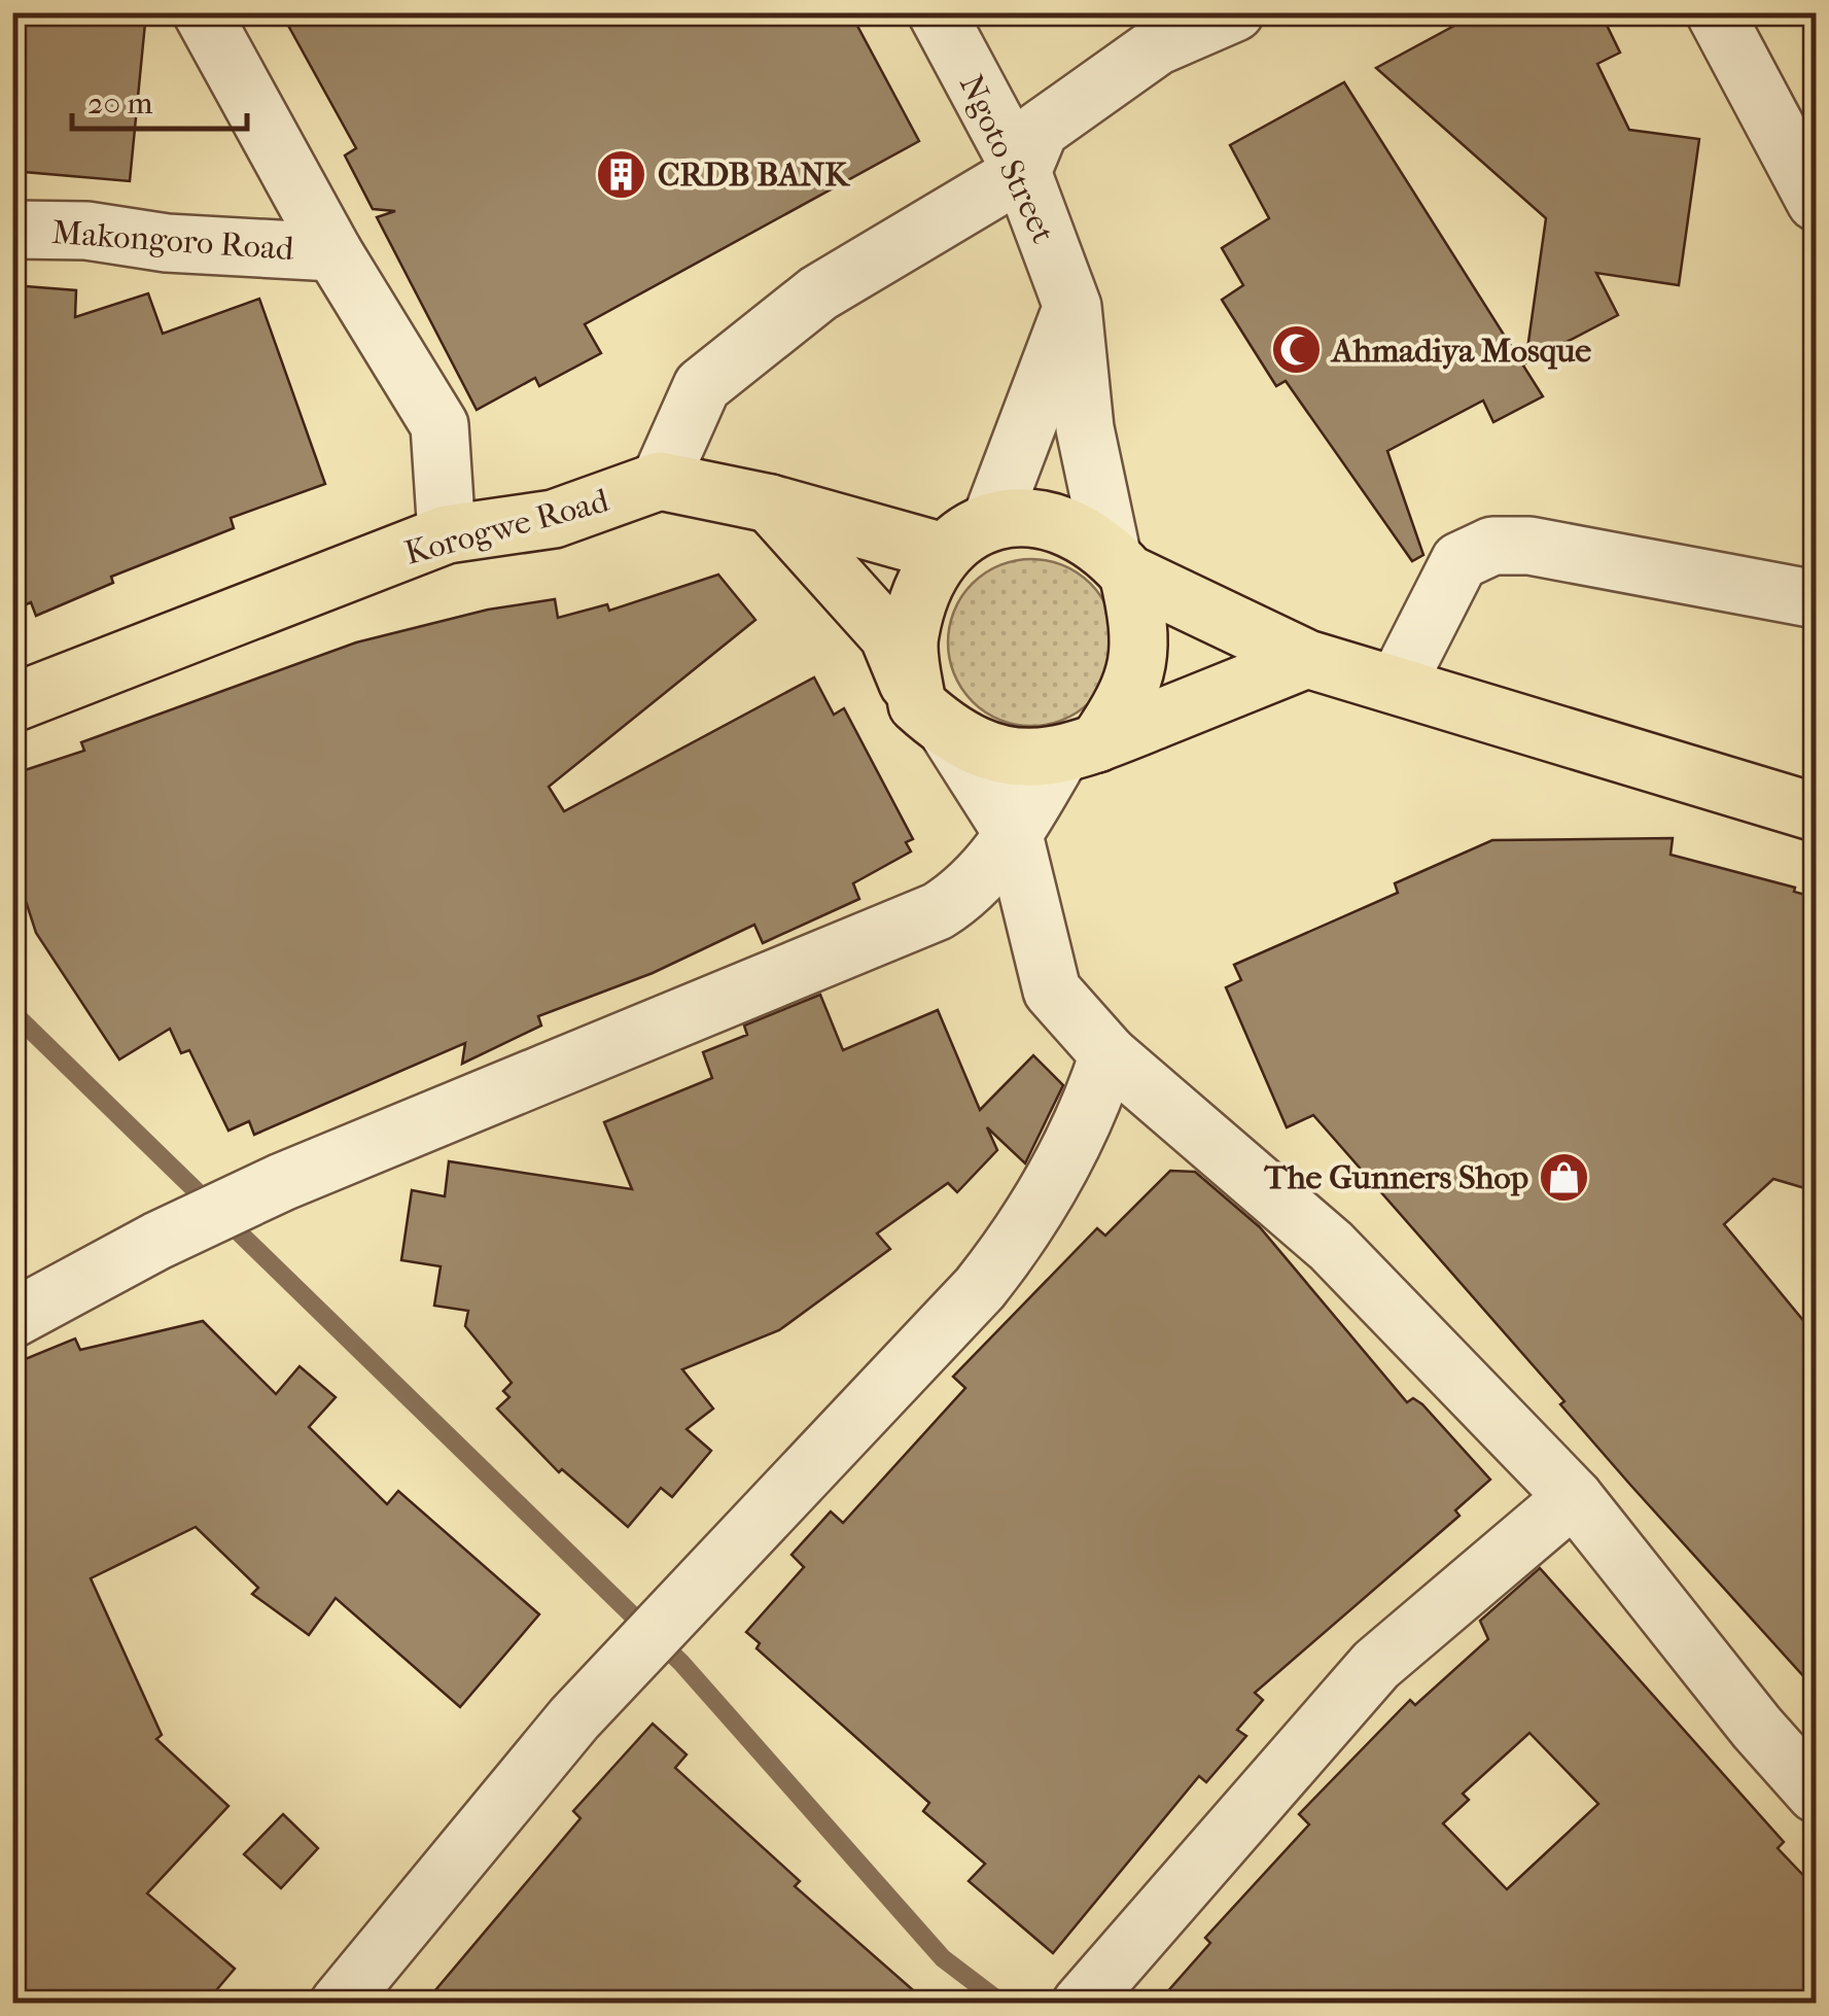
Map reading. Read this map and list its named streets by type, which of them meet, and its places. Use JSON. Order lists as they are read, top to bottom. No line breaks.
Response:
{"streets":{"main road":["Korogwe Road"],"street":["Ngoto Street","Makongoro Road"]},"places":{"building":["CRDB BANK"],"mosque":["Ahmadiya Mosque"],"shop":["The Gunners Shop"]},"scale_bar":"20 m"}
